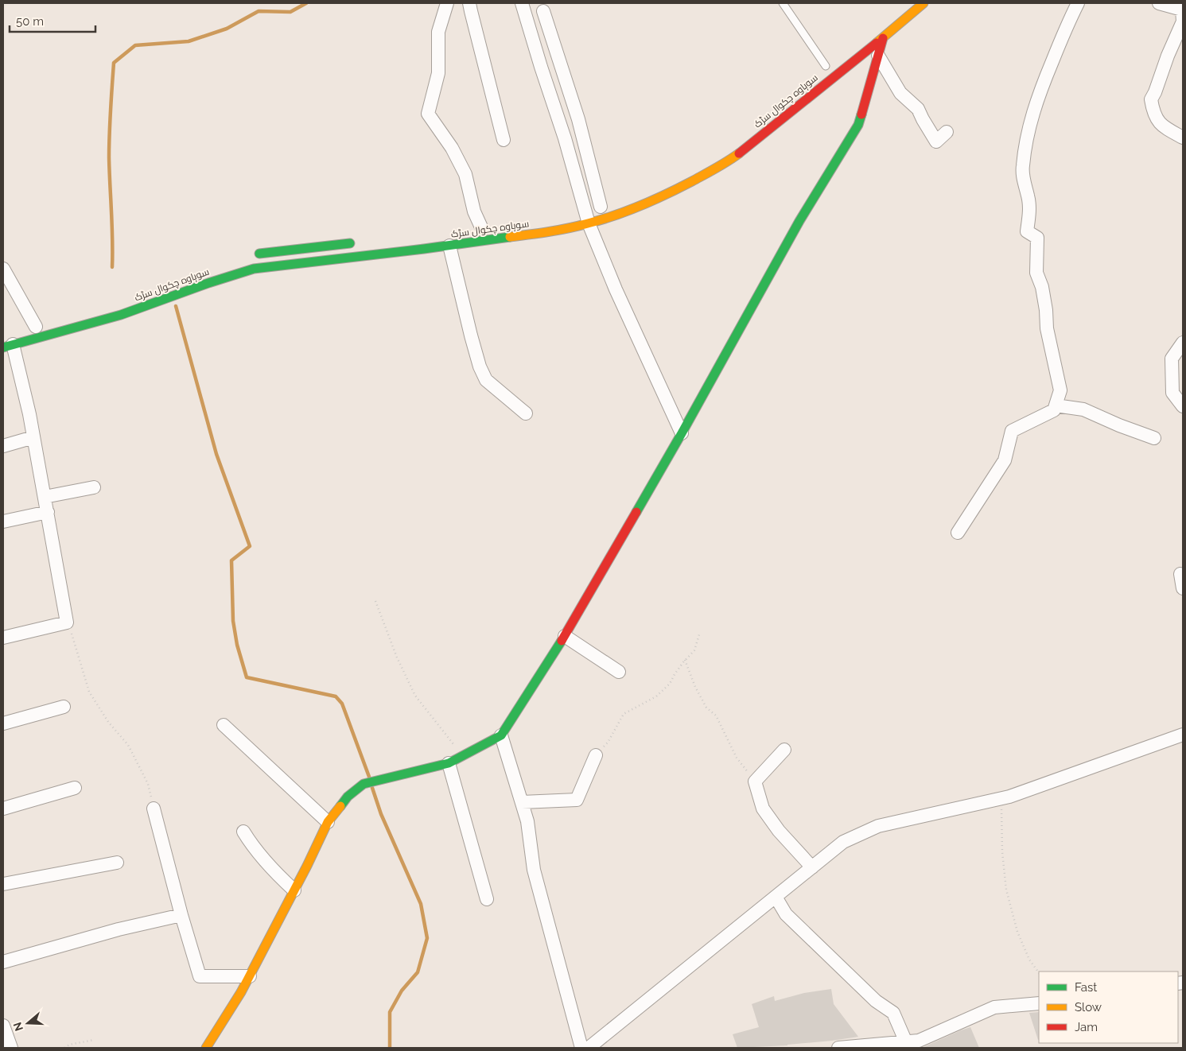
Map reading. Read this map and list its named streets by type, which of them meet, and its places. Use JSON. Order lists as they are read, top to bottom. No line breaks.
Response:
{"streets":{"main road":["سوہاوہ چکوال سڑک"]},"legend":["Fast","Slow","Jam"],"scale_bar":"50 m","north":"left"}
